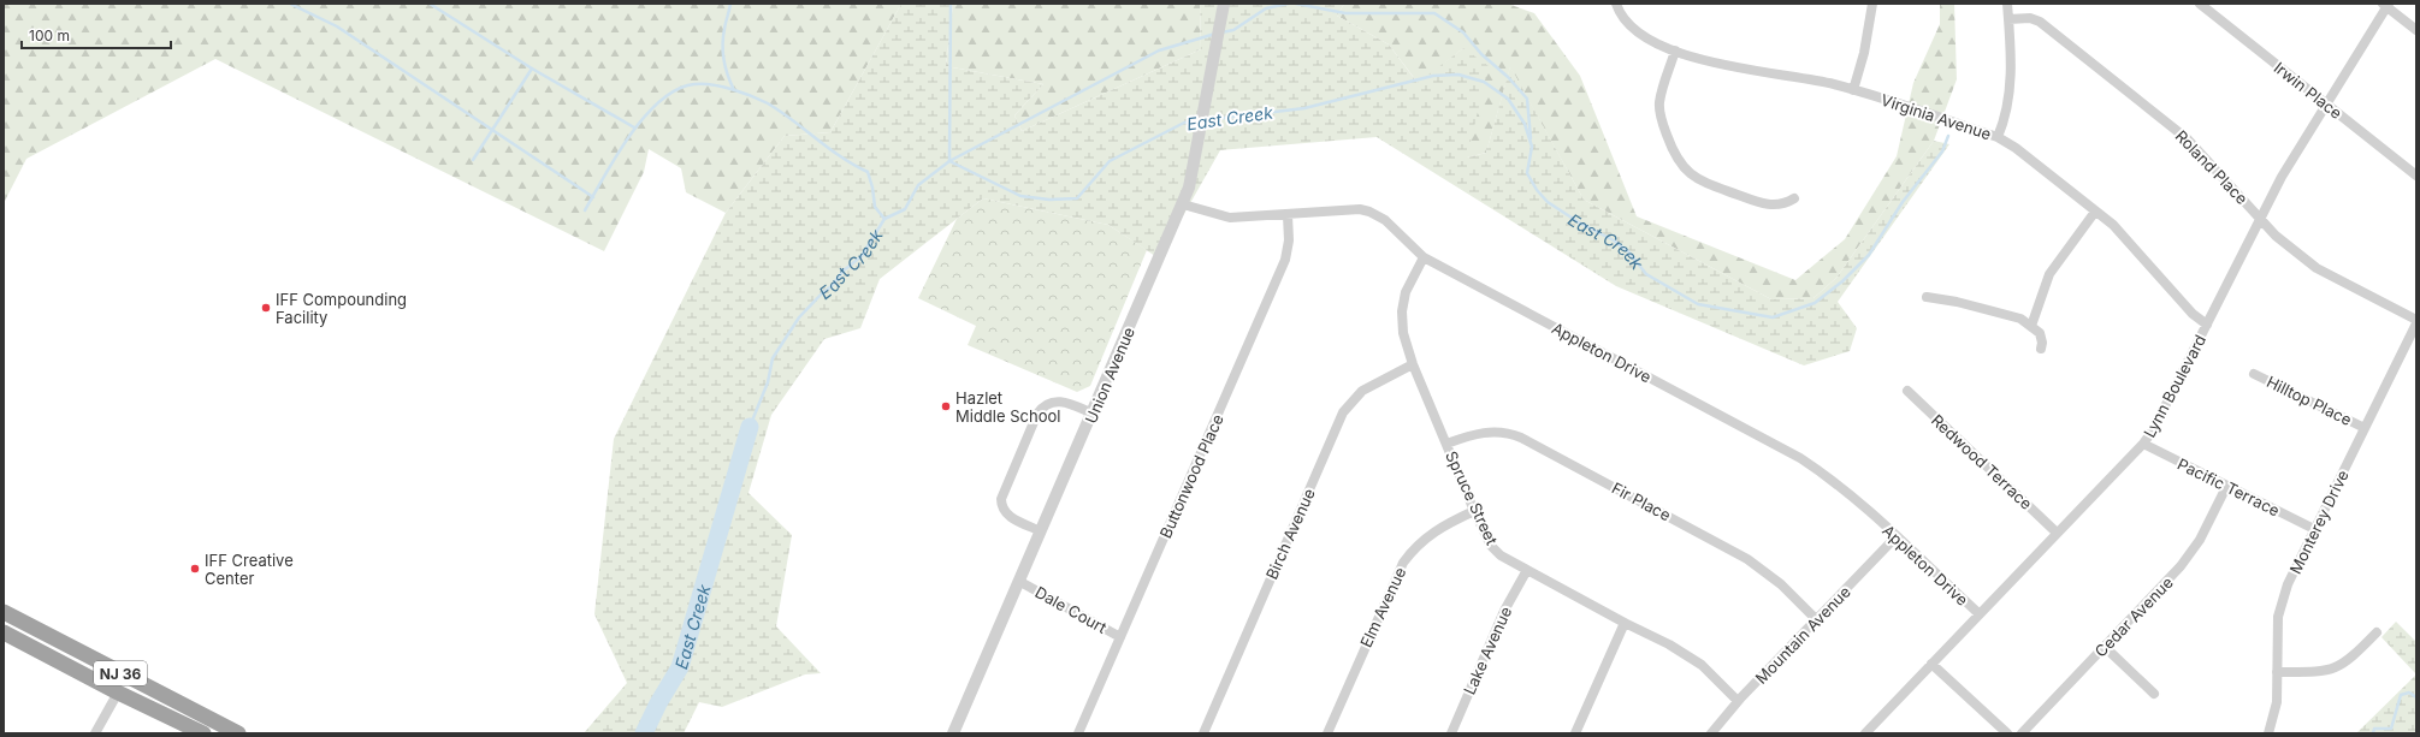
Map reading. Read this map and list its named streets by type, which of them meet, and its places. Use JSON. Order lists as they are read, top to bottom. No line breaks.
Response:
{"streets":{"highway":["NJ 36"],"street":["Irwin Place","Virginia Avenue","Roland Place","Appleton Drive","Union Avenue","Lynn Boulevard","Hilltop Place","Redwood Terrace","Buttonwood Place","Pacific Terrace","Spruce Street","Fir Place","Monterey Drive","Birch Avenue","Elm Avenue","Dale Court","Cedar Avenue","Mountain Avenue","Lake Avenue"]},"crossings":[["Irwin Place","Lynn Boulevard"],["Virginia Avenue","Lynn Boulevard"],["Roland Place","Lynn Boulevard"],["Roland Place","Monterey Drive"],["Appleton Drive","Union Avenue"],["Appleton Drive","Lynn Boulevard"],["Appleton Drive","Buttonwood Place"],["Appleton Drive","Spruce Street"],["Appleton Drive","Mountain Avenue"],["Union Avenue","Dale Court"],["Lynn Boulevard","Redwood Terrace"],["Lynn Boulevard","Pacific Terrace"],["Hilltop Place","Monterey Drive"],["Buttonwood Place","Dale Court"],["Pacific Terrace","Monterey Drive"],["Pacific Terrace","Cedar Avenue"],["Spruce Street","Fir Place"],["Spruce Street","Birch Avenue"],["Spruce Street","Elm Avenue"],["Spruce Street","Mountain Avenue"],["Spruce Street","Lake Avenue"],["Fir Place","Mountain Avenue"]],"water":["East Creek"],"places":["IFF Compounding Facility","Hazlet Middle School","IFF Creative Center"],"scale_bar":"100 m"}
